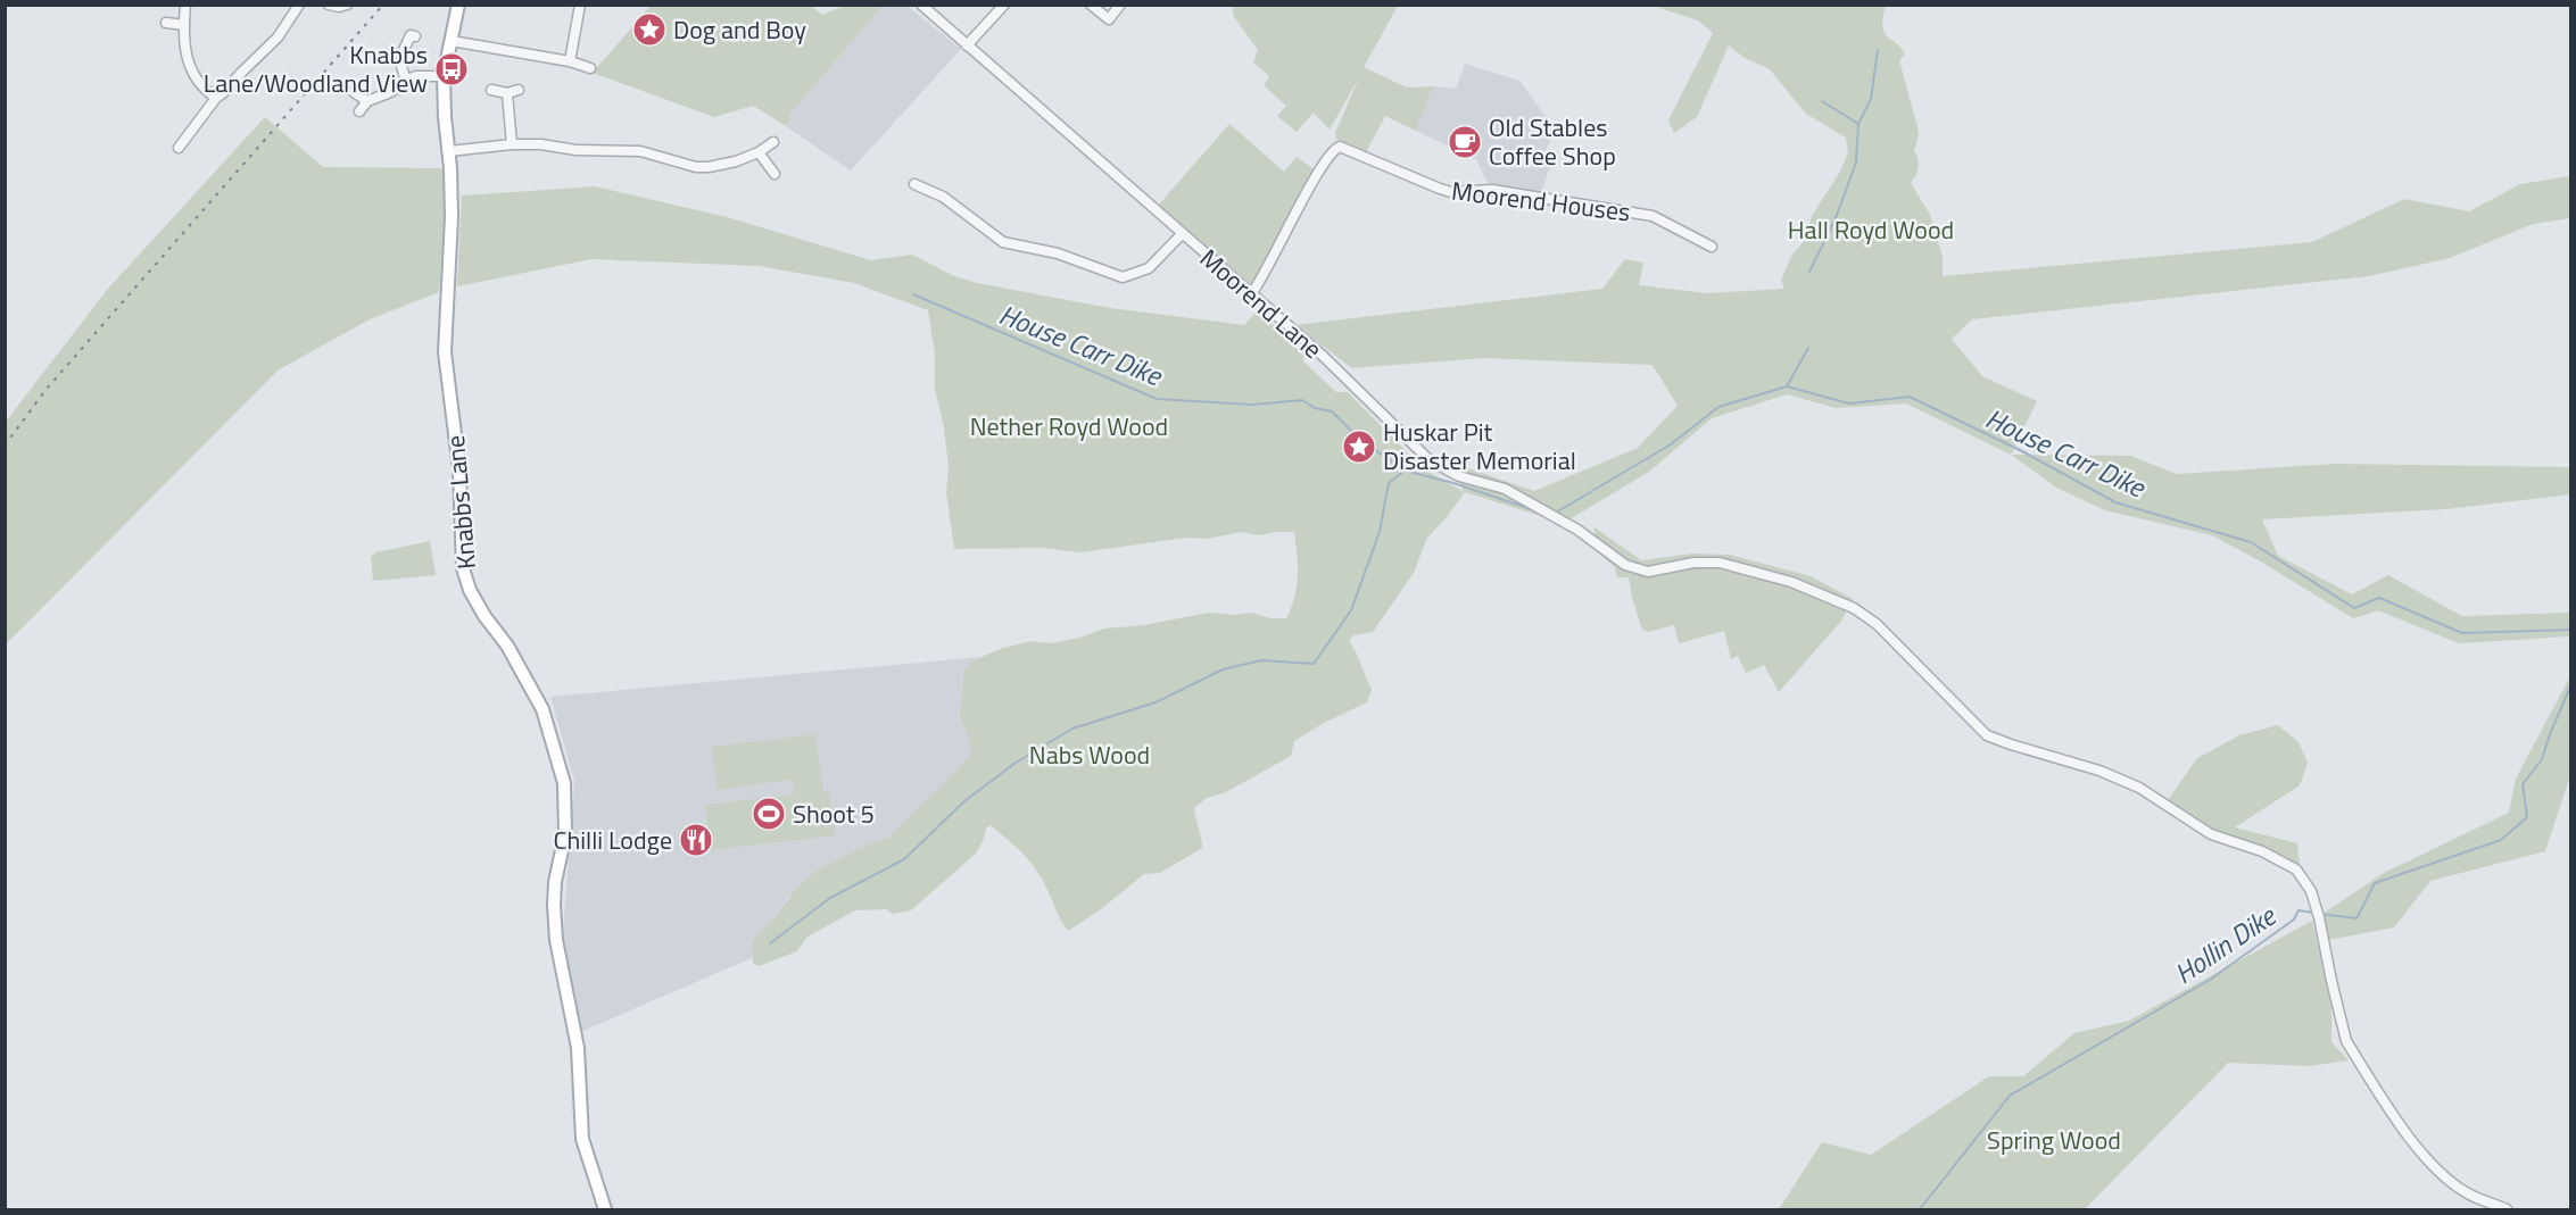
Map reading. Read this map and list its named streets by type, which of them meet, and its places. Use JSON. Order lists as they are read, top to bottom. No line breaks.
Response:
{"streets":{"main road":["Knabbs Lane"],"street":["Moorend Houses","Moorend Lane"]},"crossings":[["Moorend Houses","Moorend Lane"]],"water":["House Carr Dike","Hollin Dike"],"parks":["Hall Royd Wood","Nether Royd Wood","Nabs Wood","Spring Wood"],"places":{"place":["Dog and Boy","Huskar Pit Disaster Memorial"],"bus stop":["Knabbs Lane/Woodland View"],"cafe":["Old Stables Coffee Shop"],"sports":["Shoot 5"],"restaurant":["Chilli Lodge"]}}
